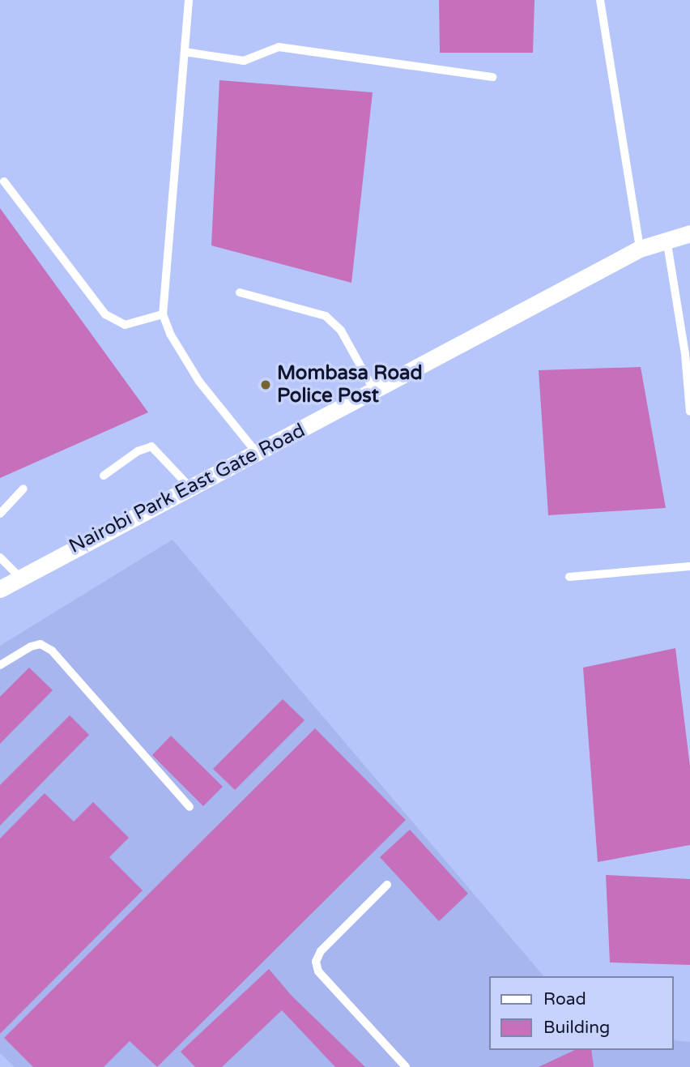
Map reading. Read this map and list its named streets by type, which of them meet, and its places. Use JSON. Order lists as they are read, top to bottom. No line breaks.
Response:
{"streets":{"street":["Nairobi Park East Gate Road"]},"places":["Mombasa Road Police Post"],"legend":["Road","Building"]}
